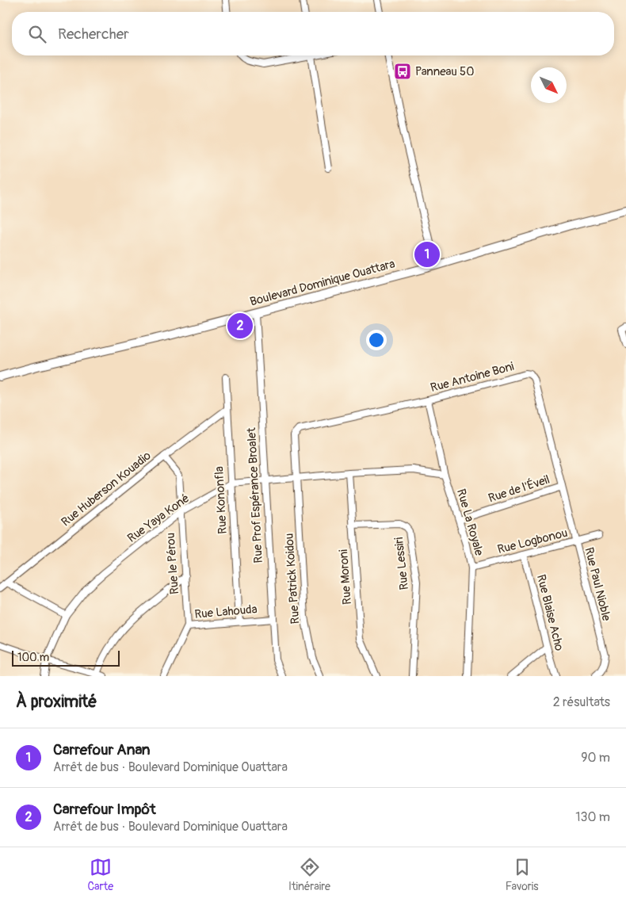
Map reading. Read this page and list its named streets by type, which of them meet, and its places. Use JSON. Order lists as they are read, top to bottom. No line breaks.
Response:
{"streets":{"street":["Boulevard Dominique Ouattara","Rue Antoine Boni","Rue Huberson Kouadio","Rue de l'Éveil","Rue Prof Espérance Broalet","Rue Kononfla","Rue Yaya Koné","Rue La Royale","Rue Logbonou","Rue le Pérou","Rue Lessiri","Rue Moroni","Rue Patrick Koidou","Rue Paul Nioble","Rue Lahouda","Rue Blaise Acho"]},"crossings":[["Boulevard Dominique Ouattara","Rue Prof Espérance Broalet"],["Rue Antoine Boni","Rue de l'Éveil"],["Rue Antoine Boni","Rue Yaya Koné"],["Rue Antoine Boni","Rue La Royale"],["Rue Antoine Boni","Rue Logbonou"],["Rue Antoine Boni","Rue Patrick Koidou"],["Rue Antoine Boni","Rue Paul Nioble"],["Rue Huberson Kouadio","Rue Kononfla"],["Rue Huberson Kouadio","Rue le Pérou"],["Rue de l'Éveil","Rue La Royale"],["Rue Prof Espérance Broalet","Rue Yaya Koné"],["Rue Prof Espérance Broalet","Rue Lahouda"],["Rue Kononfla","Rue Yaya Koné"],["Rue Kononfla","Rue Lahouda"],["Rue Yaya Koné","Rue La Royale"],["Rue Yaya Koné","Rue le Pérou"],["Rue Yaya Koné","Rue Moroni"],["Rue Yaya Koné","Rue Patrick Koidou"],["Rue La Royale","Rue Logbonou"],["Rue Logbonou","Rue Paul Nioble"],["Rue Logbonou","Rue Blaise Acho"],["Rue le Pérou","Rue Lahouda"],["Rue Lessiri","Rue Moroni"]],"places":{"bus stop":["Panneau 50"]},"scale_bar":"100 m","north":"bottom right","page":{"search":"Rechercher","pins":["1","2"],"scale":"100 m","heading":["À proximité","2 résultats"],"list":[{"mark":"1","name":"Carrefour Anan","note":"Arrêt de bus · Boulevard Dominique Ouattara","value":"90 m"},{"mark":"2","name":"Carrefour Impôt","note":"Arrêt de bus · Boulevard Dominique Ouattara","value":"130 m"}],"nav":["Carte","Itinéraire","Favoris"]}}
